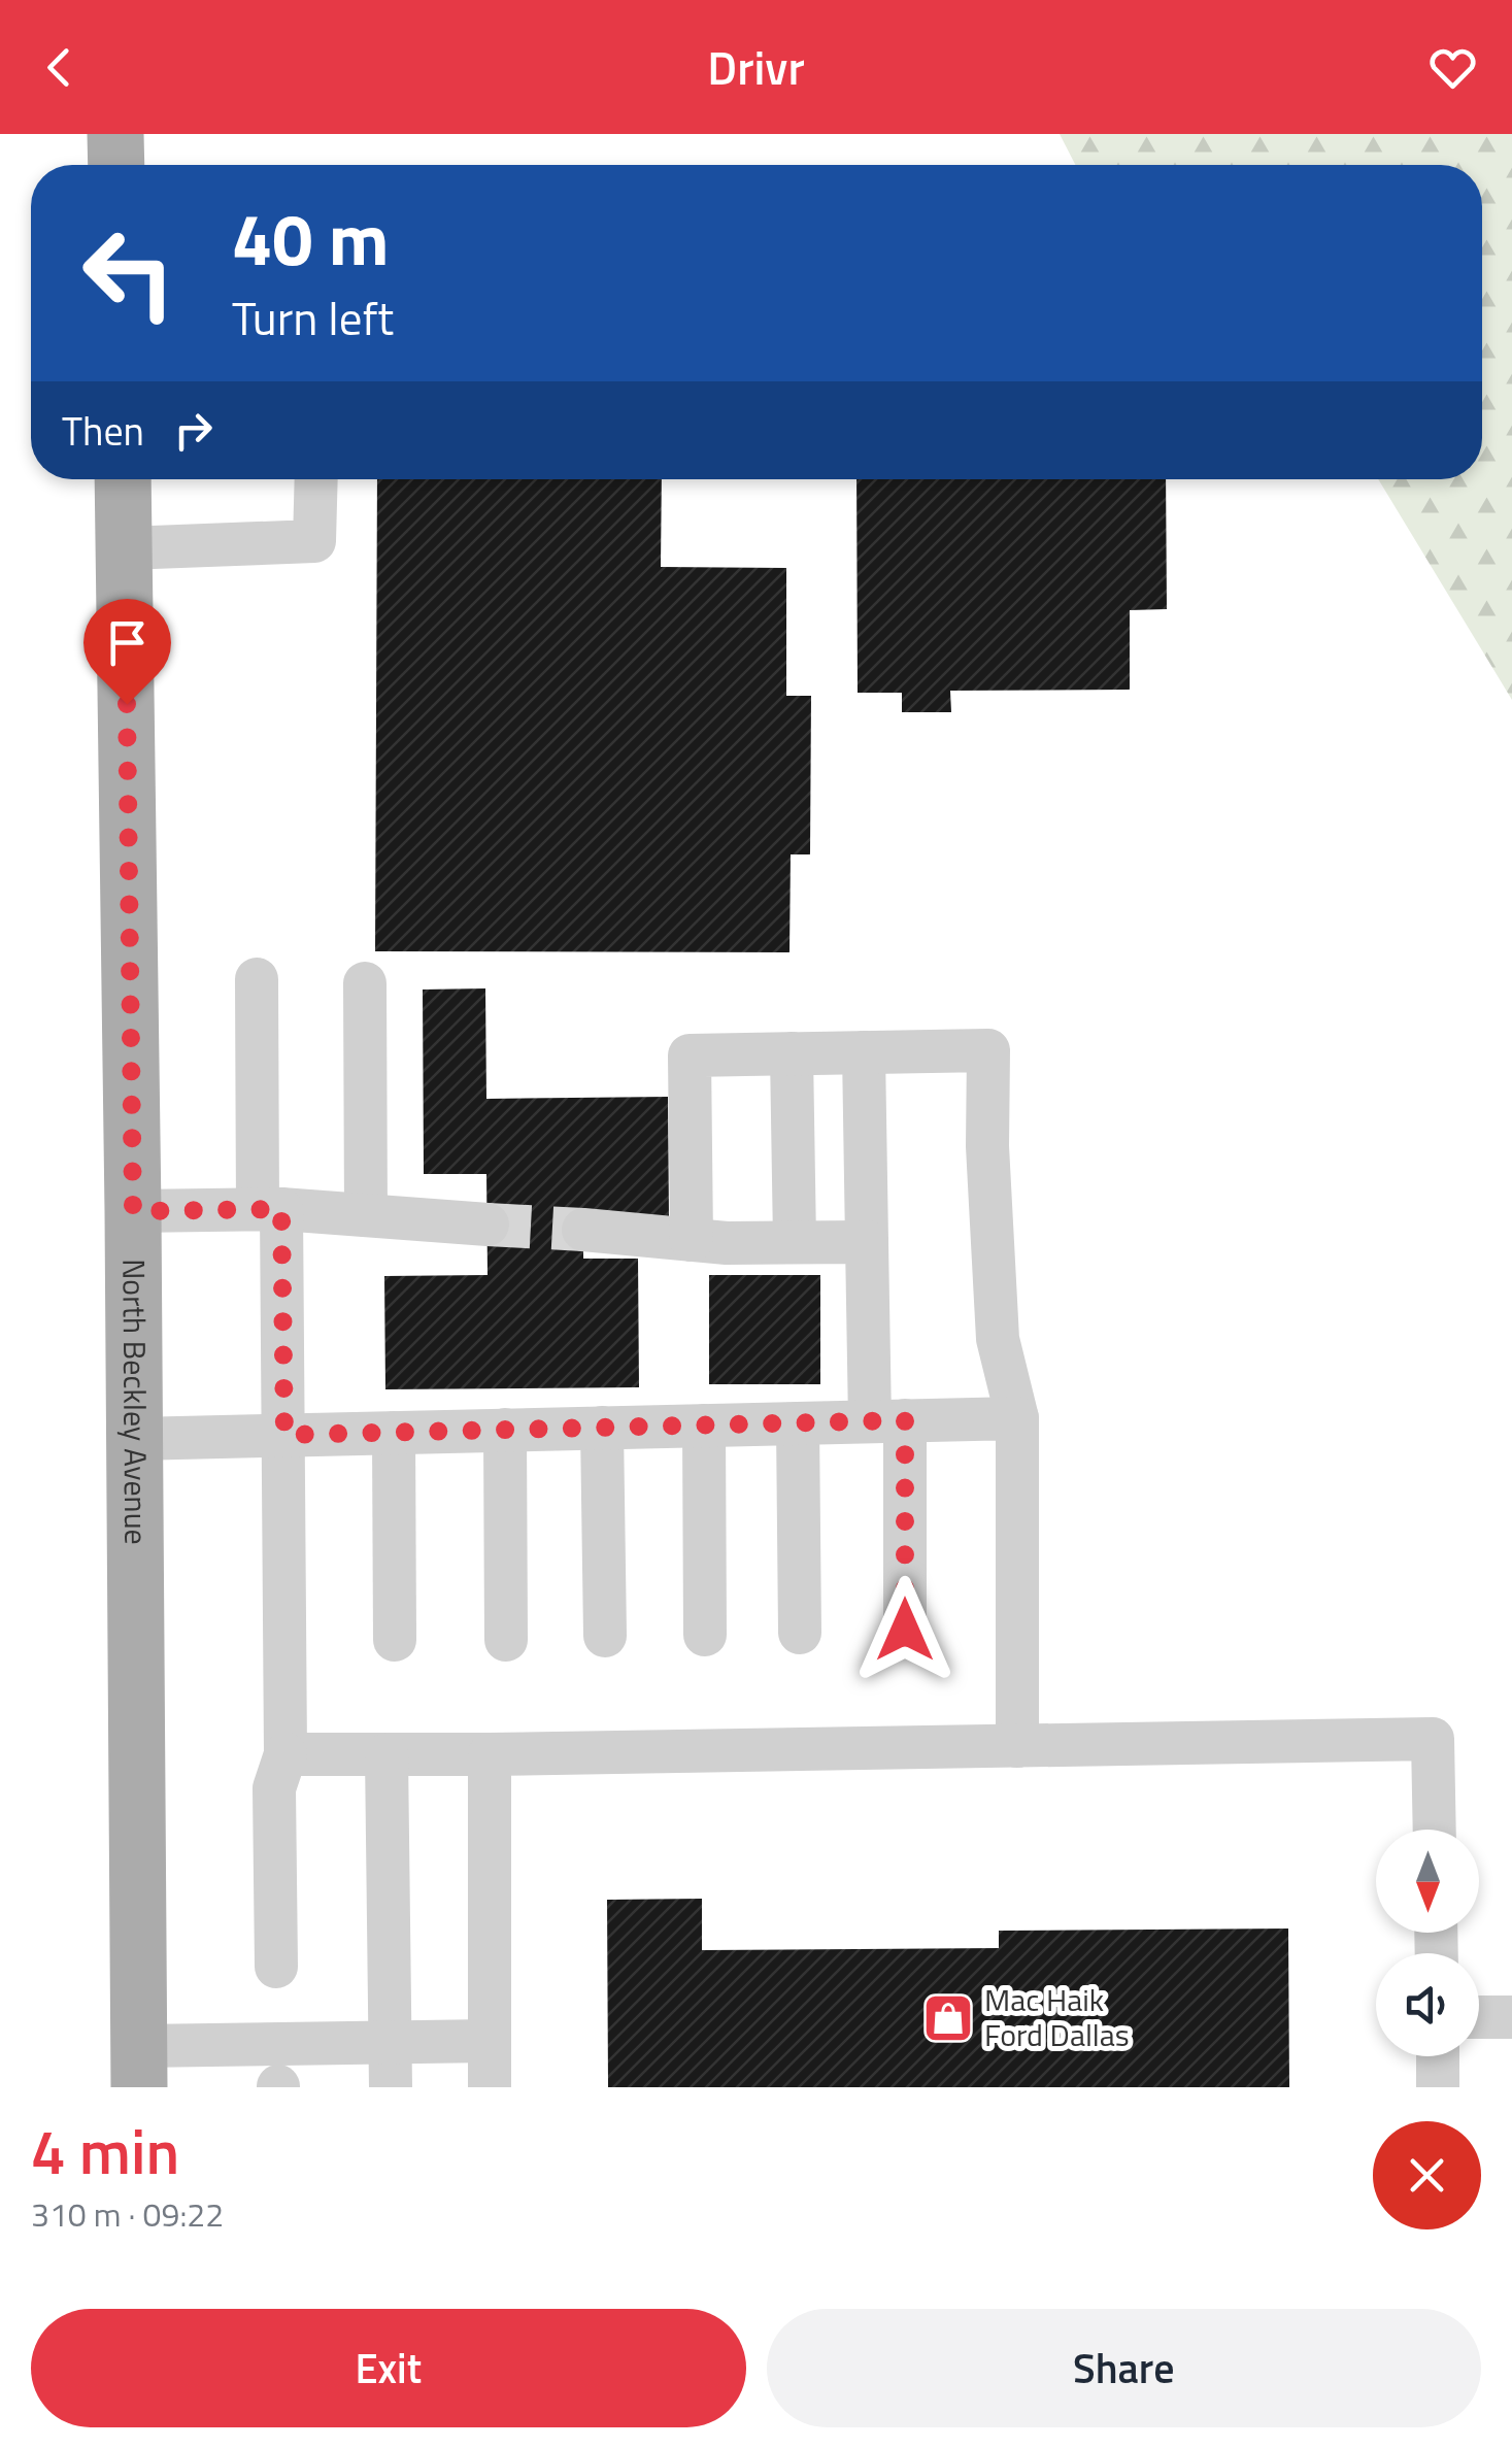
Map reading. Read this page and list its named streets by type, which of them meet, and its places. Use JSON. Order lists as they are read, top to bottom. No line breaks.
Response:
{"streets":{"main road":["North Beckley Avenue"]},"places":{"shop":["Mac Haik Ford Dallas"]},"north":"bottom","page":{"header":"Drivr","turn":["40 m","Turn left"],"then":"Then","heading":["4 min","310 m · 09:22"],"buttons":["Exit","Share"]}}
